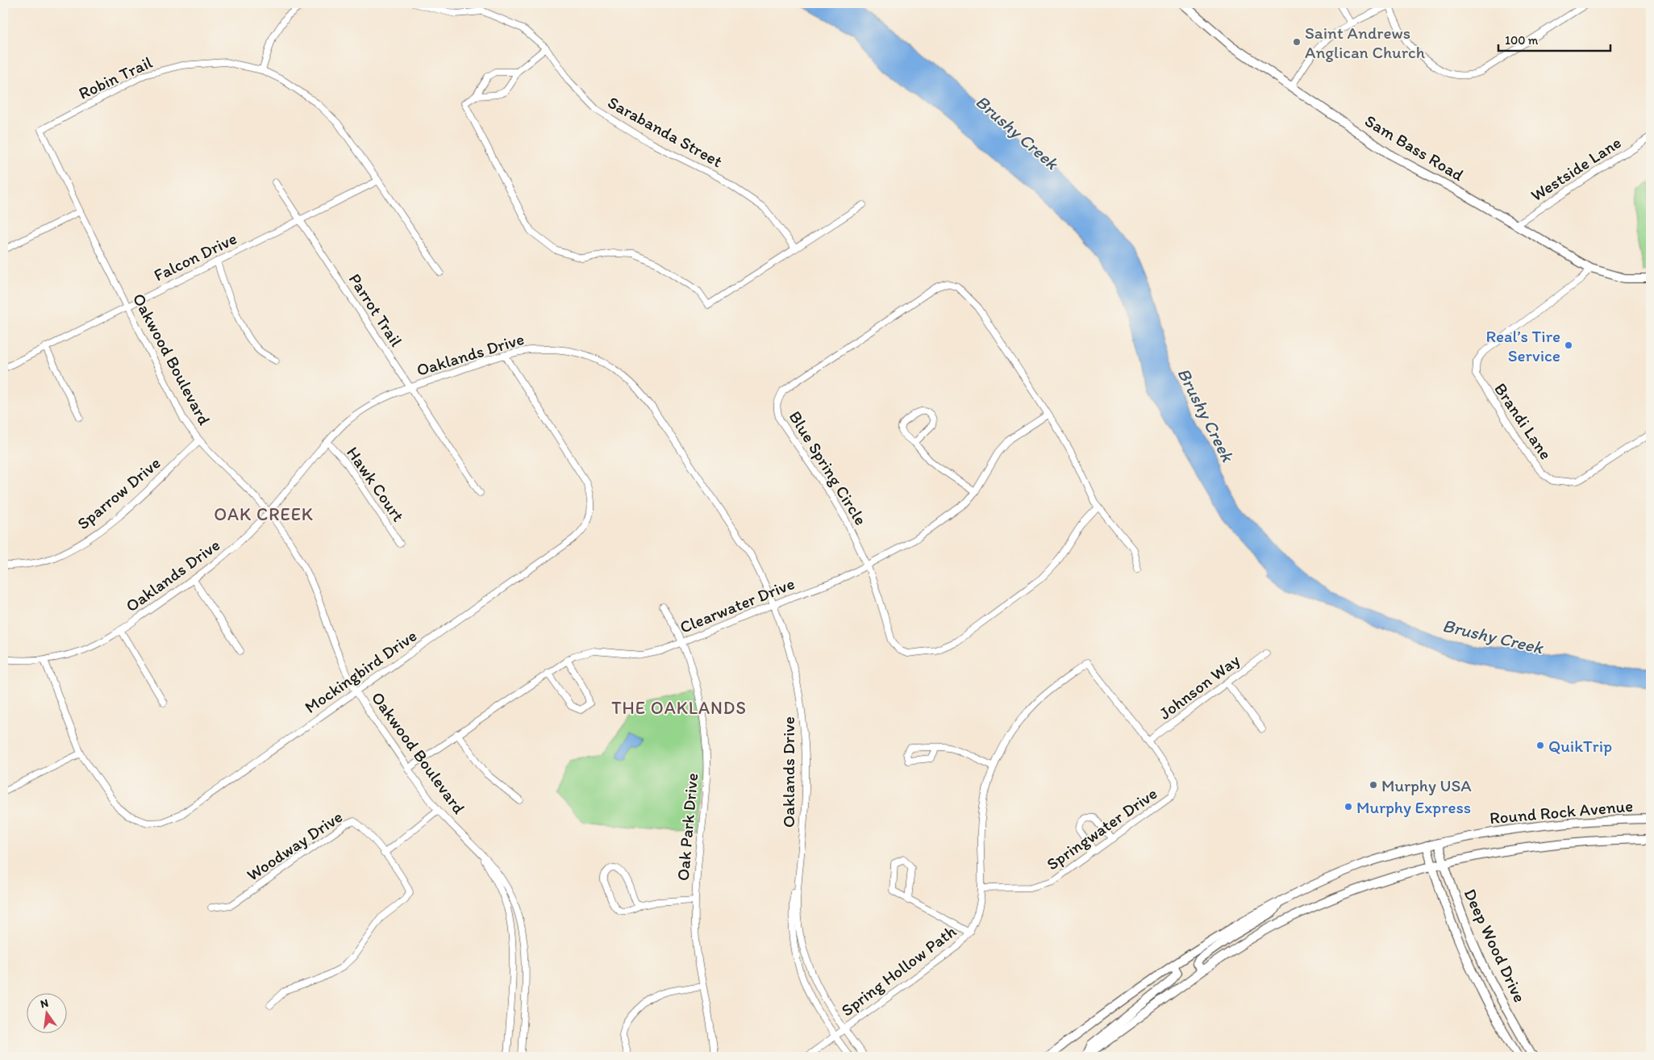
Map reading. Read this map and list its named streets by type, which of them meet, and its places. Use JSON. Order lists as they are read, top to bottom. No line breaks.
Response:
{"streets":{"main road":["Sam Bass Road","Round Rock Avenue","Deep Wood Drive"],"street":["Robin Trail","Sarabanda Street","Westside Lane","Falcon Drive","Parrot Trail","Oaklands Drive","Oakwood Boulevard","Brandi Lane","Blue Spring Circle","Hawk Court","Sparrow Drive","Clearwater Drive","Mockingbird Drive","Johnson Way","Oak Park Drive","Springwater Drive","Woodway Drive","Spring Hollow Path"]},"crossings":[["Robin Trail","Falcon Drive"],["Robin Trail","Oakwood Boulevard"],["Sam Bass Road","Westside Lane"],["Sam Bass Road","Brandi Lane"],["Falcon Drive","Parrot Trail"],["Falcon Drive","Oakwood Boulevard"],["Parrot Trail","Oaklands Drive"],["Oaklands Drive","Oakwood Boulevard"],["Oaklands Drive","Hawk Court"],["Oaklands Drive","Clearwater Drive"],["Oaklands Drive","Mockingbird Drive"],["Oaklands Drive","Spring Hollow Path"],["Oakwood Boulevard","Sparrow Drive"],["Oakwood Boulevard","Clearwater Drive"],["Oakwood Boulevard","Mockingbird Drive"],["Blue Spring Circle","Clearwater Drive"],["Clearwater Drive","Oak Park Drive"],["Johnson Way","Springwater Drive"],["Round Rock Avenue","Deep Wood Drive"],["Springwater Drive","Spring Hollow Path"]],"districts":["OAK CREEK","THE OAKLANDS"],"water":["Brushy Creek"],"places":["Saint Andrews Anglican Church","Real’s Tire Service","QuikTrip","Murphy USA","Murphy Express"],"scale_bar":"100 m","north":"top"}
